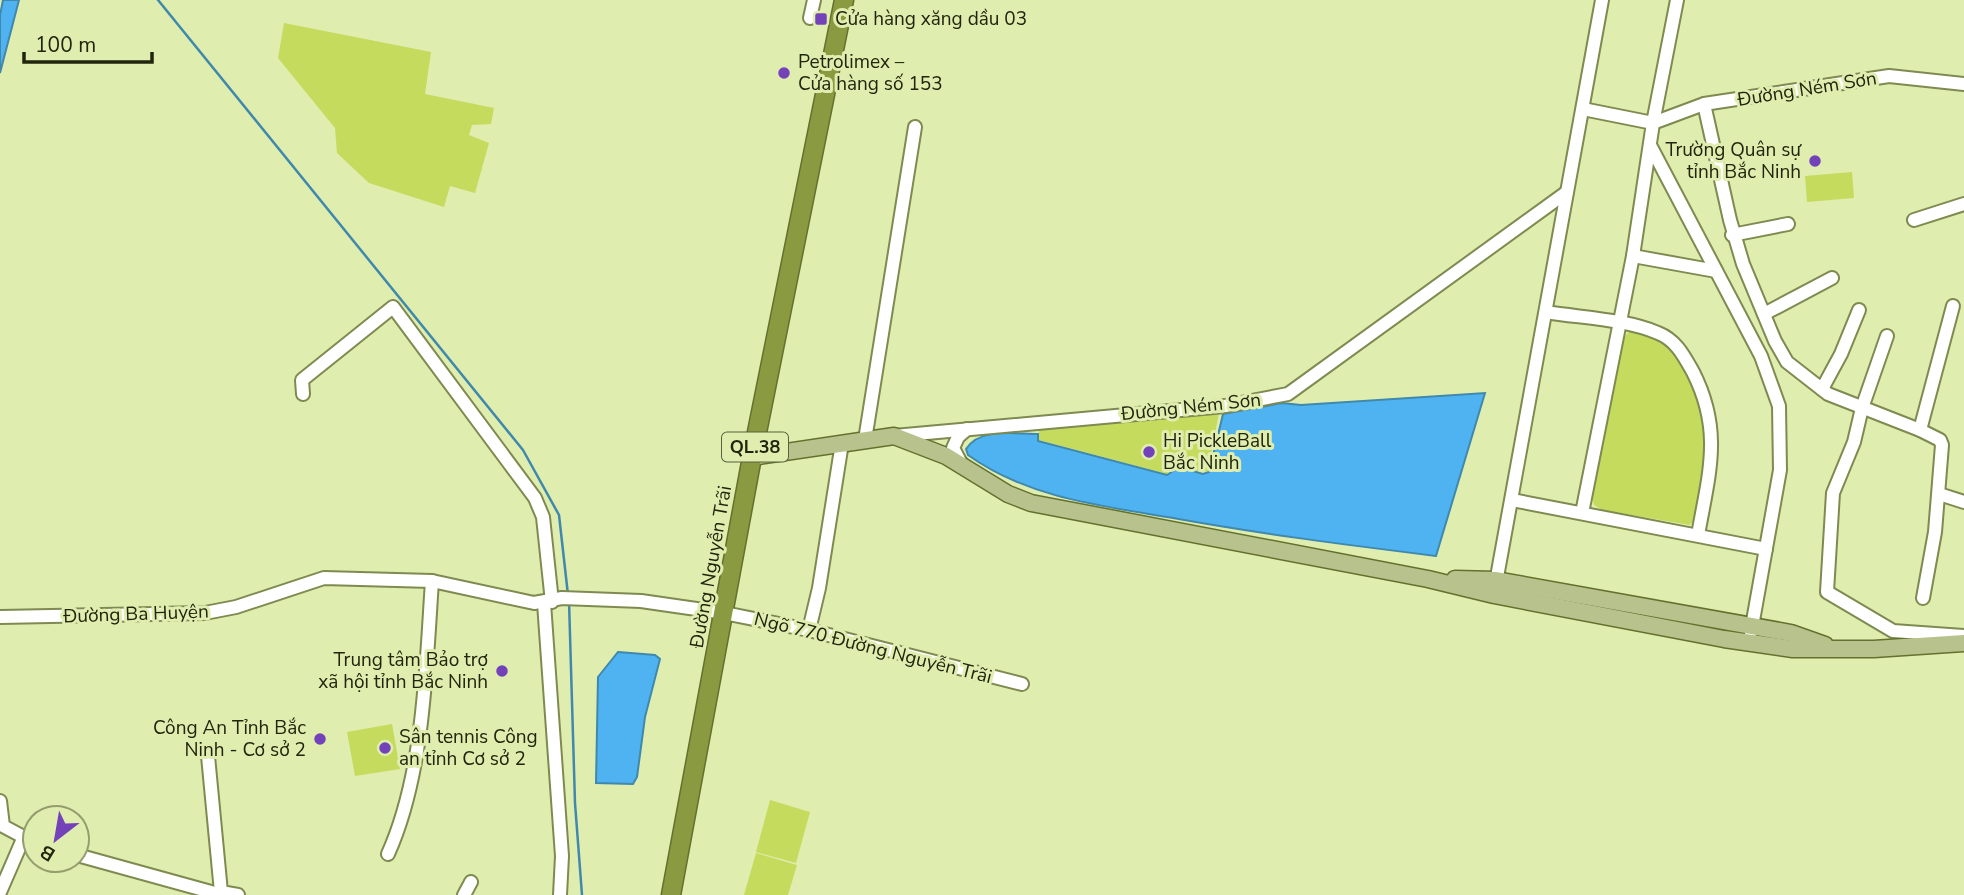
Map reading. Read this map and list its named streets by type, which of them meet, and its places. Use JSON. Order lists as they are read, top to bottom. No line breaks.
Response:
{"streets":{"highway":["QL.38","Đường Nguyễn Trãi"],"main road":["Đường Ném Sơn"],"street":["Đường Ba Huyện","Ngõ 770 Đường Nguyễn Trãi"]},"crossings":[["Đường Ném Sơn","Đường Nguyễn Trãi"],["Đường Nguyễn Trãi","Đường Ba Huyện"],["Đường Nguyễn Trãi","Ngõ 770 Đường Nguyễn Trãi"],["Đường Ba Huyện","Ngõ 770 Đường Nguyễn Trãi"]],"places":{"transit":["Cửa hàng xăng dầu 03"],"other":["Petrolimex – Cửa hàng số 153","Trường Quân sự tỉnh Bắc Ninh","Hi PickleBall Bắc Ninh","Trung tâm Bảo trợ xã hội tỉnh Bắc Ninh","Công An Tỉnh Bắc Ninh - Cơ sở 2","Sân tennis Công an tỉnh Cơ sở 2"]},"scale_bar":"100 m","north":"bottom left"}
